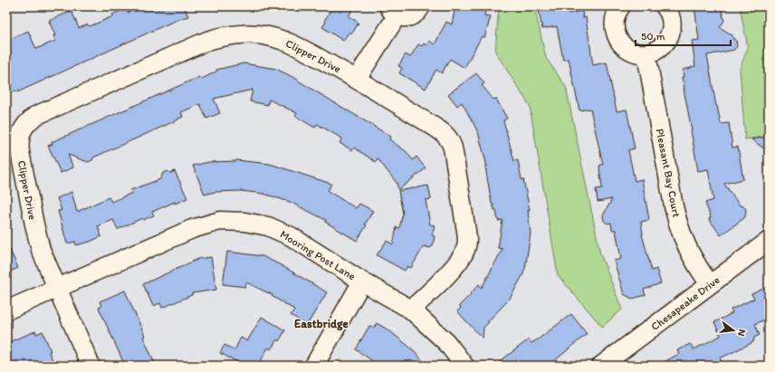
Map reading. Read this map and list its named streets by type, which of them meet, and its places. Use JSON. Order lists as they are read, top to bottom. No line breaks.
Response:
{"streets":{"street":["Clipper Drive","Pleasant Bay Court","Mooring Post Lane","Chesapeake Drive"]},"crossings":[["Clipper Drive","Mooring Post Lane"],["Pleasant Bay Court","Chesapeake Drive"]],"districts":["Eastbridge"],"scale_bar":"50 m","north":"right"}
